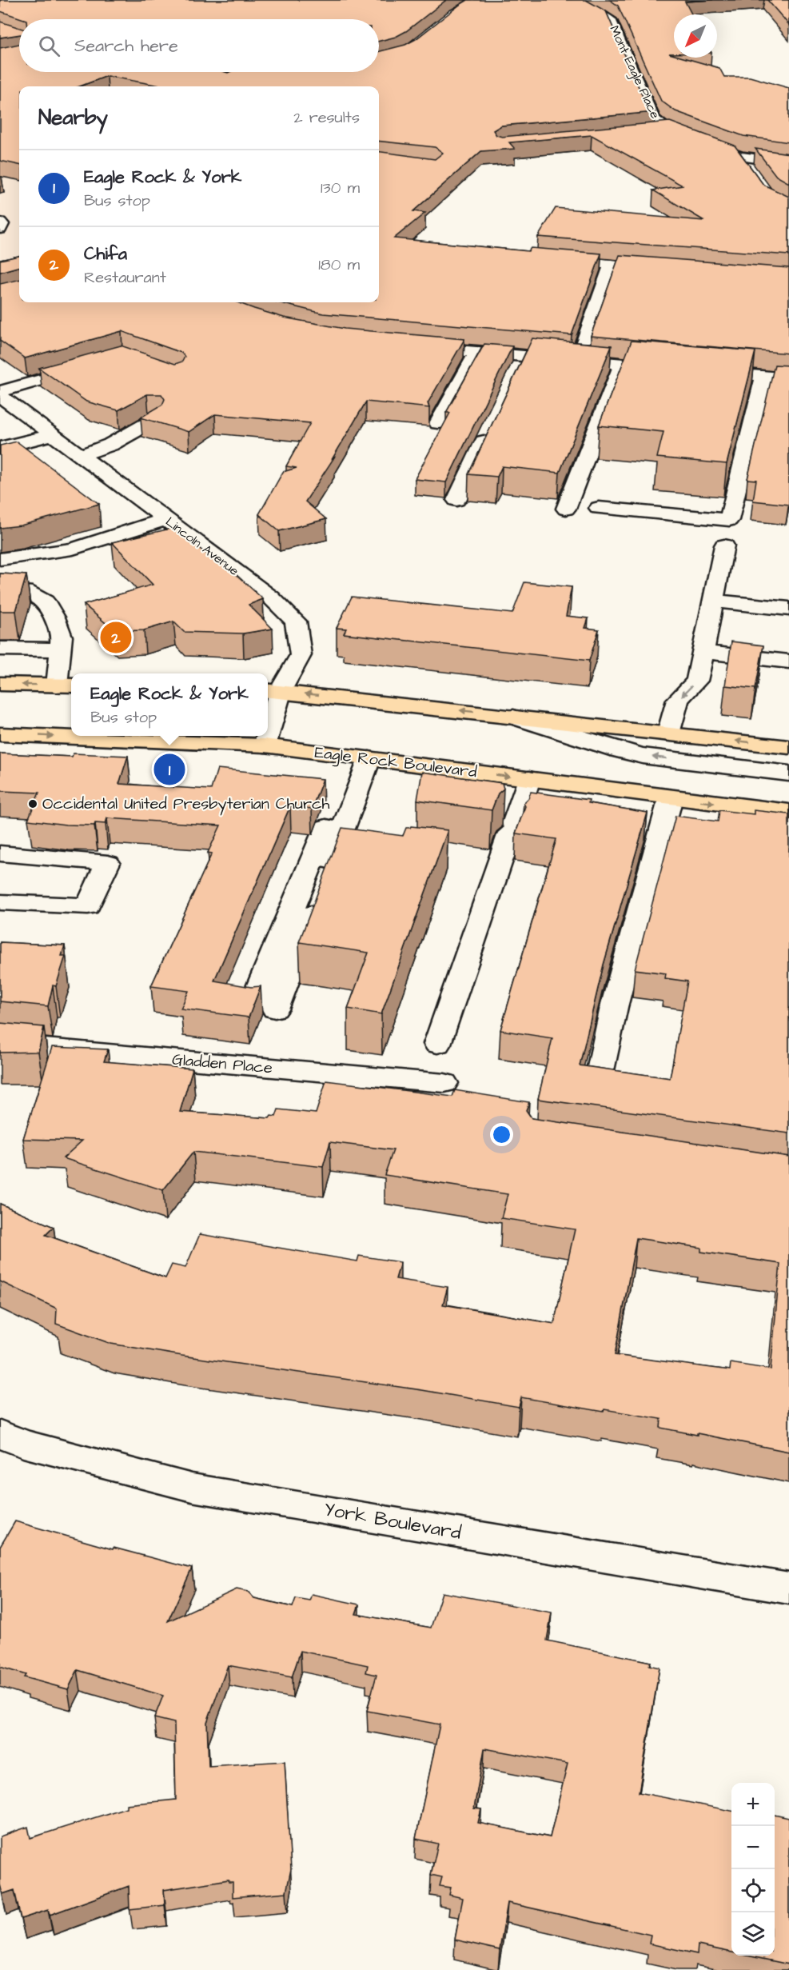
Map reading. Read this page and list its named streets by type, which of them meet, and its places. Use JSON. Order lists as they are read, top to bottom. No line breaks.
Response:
{"streets":{"main road":["Eagle Rock Boulevard"],"street":["Mont Eagle Place","Lincoln Avenue","Gladden Place","York Boulevard"]},"crossings":[["Lincoln Avenue","Eagle Rock Boulevard"]],"places":["Occidental United Presbyterian Church"],"north":"bottom left","page":{"search":"Search here","heading":["Nearby","2 results"],"list":[{"mark":"1","name":"Eagle Rock & York","note":"Bus stop","value":"130 m"},{"mark":"2","name":"Chifa","note":"Restaurant","value":"180 m"}],"pins":["2","1"],"popup":["Eagle Rock & York","Bus stop"],"map_buttons":["+","−"]}}
